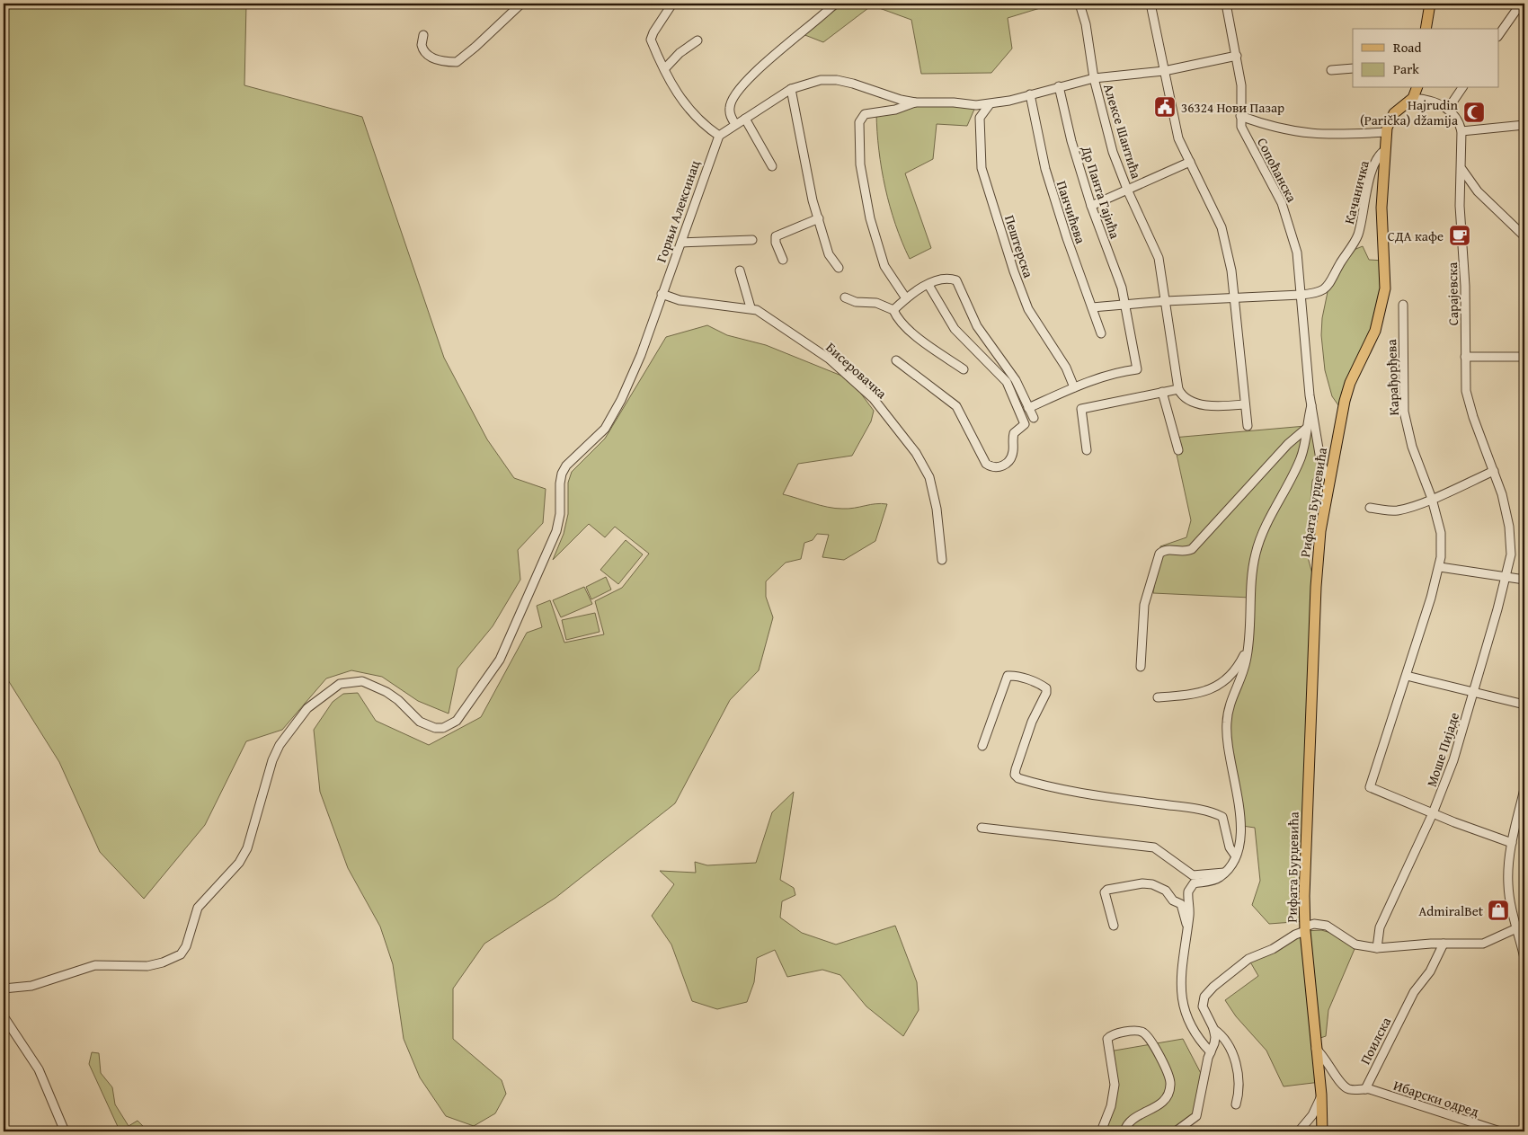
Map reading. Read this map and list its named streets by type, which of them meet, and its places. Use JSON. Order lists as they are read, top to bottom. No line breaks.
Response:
{"streets":{"main road":["Рифата Бурџевића"],"street":["Алексе Шантића","Сопоћанска","Др Панта Гајића","Качаничка","Горњи Алексинац","Панчићева","Пештерска","Сарајевска","Бисеровачка","Карађорђева","Моше Пијаде","Поилска","Ибарски одред"]},"crossings":[["Алексе Шантића","Др Панта Гајића"],["Сопоћанска","Качаничка"],["Сопоћанска","Рифата Бурџевића"],["Др Панта Гајића","Пештерска"],["Качаничка","Рифата Бурџевића"],["Горњи Алексинац","Бисеровачка"],["Сарајевска","Моше Пијаде"],["Карађорђева","Моше Пијаде"],["Поилска","Ибарски одред"]],"places":{"public building":["36324 Нови Пазар"],"mosque":["Hajrudin (Parička) džamija"],"cafe":["СДА кафе"],"shop":["AdmiralBet"]},"legend":["Road","Park"]}
